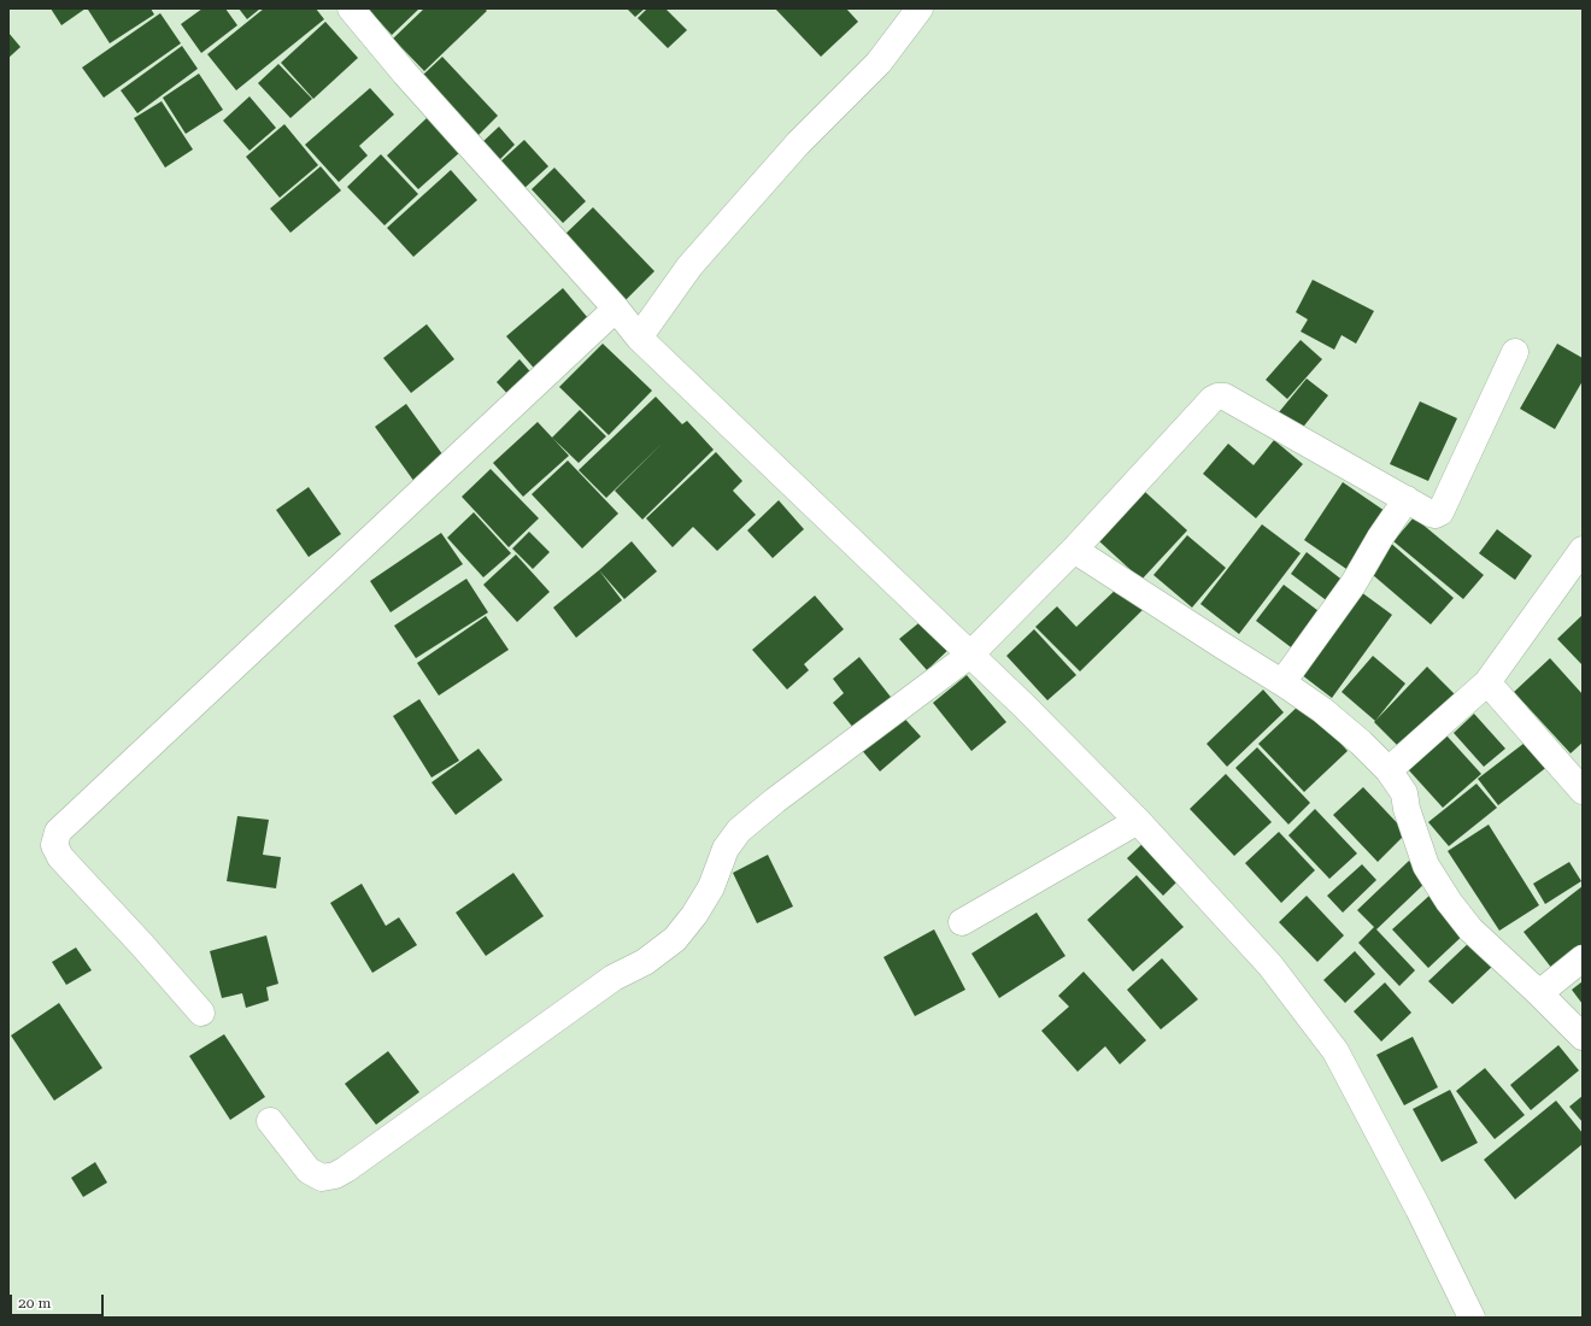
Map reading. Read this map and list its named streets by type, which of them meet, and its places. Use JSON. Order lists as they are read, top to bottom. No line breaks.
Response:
{"scale_bar":"20 m"}
